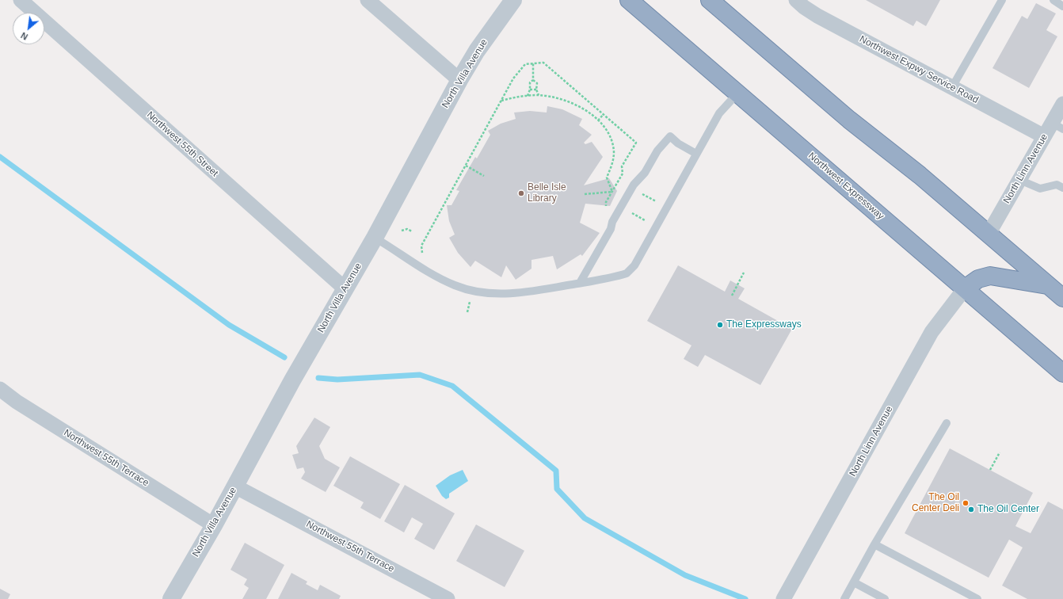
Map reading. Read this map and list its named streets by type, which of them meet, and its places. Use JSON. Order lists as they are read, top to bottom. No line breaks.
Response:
{"streets":{"highway":["Northwest Expressway"],"street":["Northwest Expwy Service Road","North Villa Avenue","Northwest 55th Street","North Linn Avenue","Northwest 55th Terrace"]},"crossings":[["Northwest Expwy Service Road","North Linn Avenue"],["North Villa Avenue","Northwest 55th Street"],["North Villa Avenue","Northwest 55th Terrace"],["North Linn Avenue","Northwest Expressway"]],"places":["Belle Isle Library","The Expressways","The Oil Center Deli","The Oil Center"],"north":"bottom left"}
